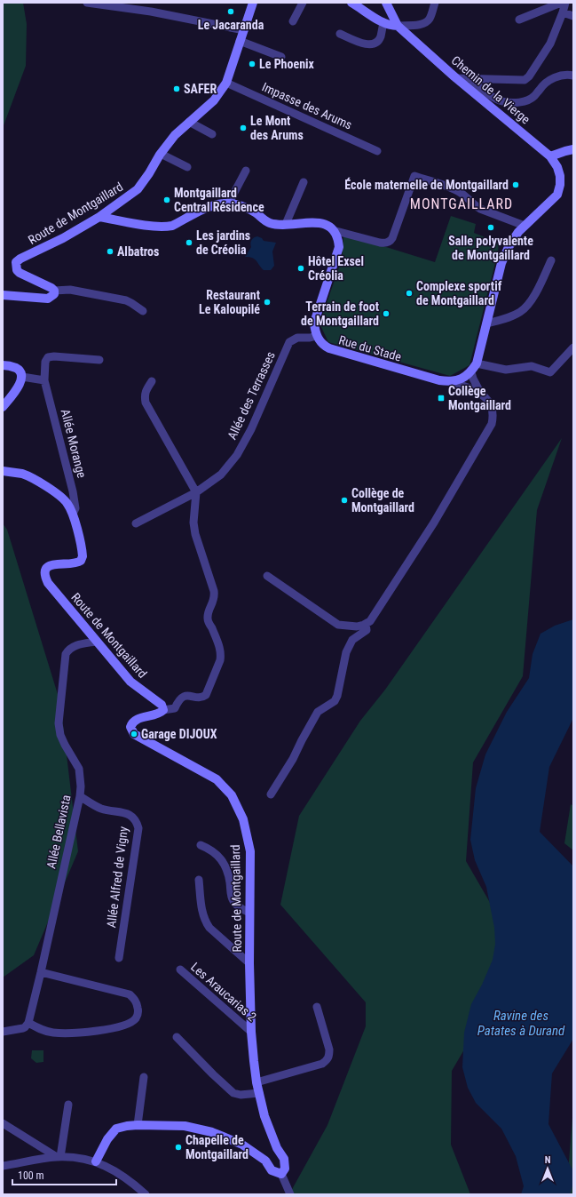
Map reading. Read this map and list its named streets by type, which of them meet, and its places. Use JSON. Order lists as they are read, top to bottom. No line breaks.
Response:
{"streets":{"street":["Chemin de la Vierge","Impasse des Arums","Route de Montgaillard","Rue du Stade","Allée des Terrasses","Allée Morange","Allée Bellavista","Allée Alfred de Vigny","Les Araucarias 2"]},"crossings":[["Impasse des Arums","Route de Montgaillard"],["Route de Montgaillard","Allée Morange"],["Route de Montgaillard","Allée Bellavista"],["Route de Montgaillard","Les Araucarias 2"],["Rue du Stade","Allée des Terrasses"],["Allée Bellavista","Allée Alfred de Vigny"]],"districts":["MONTGAILLARD"],"water":["Ravine des Patates à Durand"],"places":{"other":["Le Jacaranda","Le Phoenix","SAFER","Le Mont des Arums","École maternelle de Montgaillard","Montgaillard Central Résidence","Salle polyvalente de Montgaillard","Les jardins de Créolia","Albatros","Hôtel Exsel Créolia","Complexe sportif de Montgaillard","Restaurant Le Kaloupilé","Terrain de foot de Montgaillard","Collège de Montgaillard","Garage DIJOUX","Chapelle de Montgaillard"],"transit":["Collège Montgaillard"]},"scale_bar":"100 m","north":"top"}
